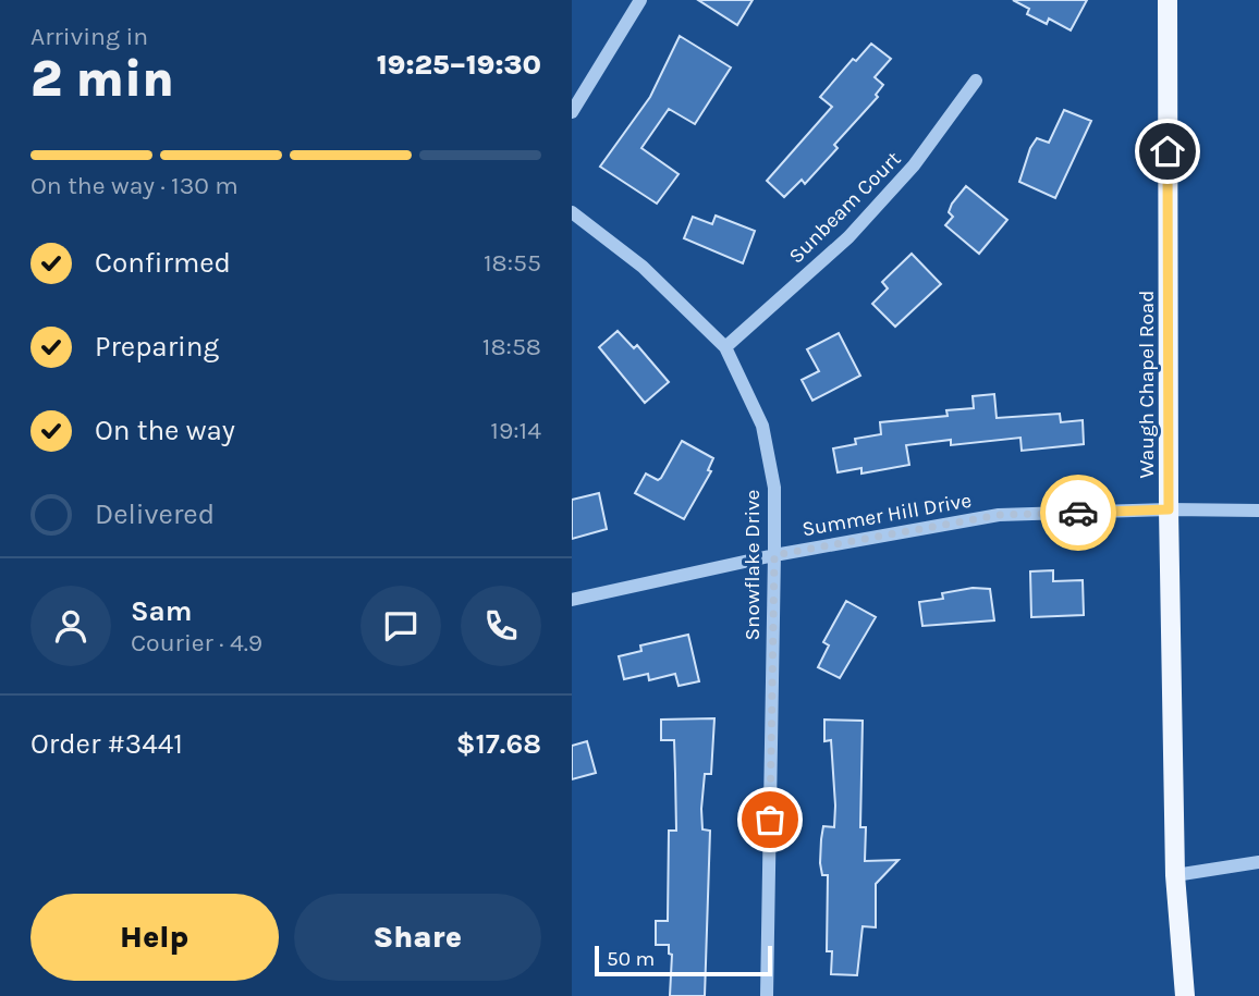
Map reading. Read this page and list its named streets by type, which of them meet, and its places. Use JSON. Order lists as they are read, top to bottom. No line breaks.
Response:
{"streets":{"main road":["Waugh Chapel Road"],"street":["Sunbeam Court","Summer Hill Drive","Snowflake Drive"]},"crossings":[["Sunbeam Court","Snowflake Drive"],["Waugh Chapel Road","Summer Hill Drive"],["Summer Hill Drive","Snowflake Drive"]],"scale_bar":"50 m","page":{"heading":["2 min","Arriving in","19:25–19:30"],"panel":["Sam","Courier · 4.9","Order #3441","$17.68"],"bar":"On the way · 130 m","list":[["Confirmed","18:55"],["Preparing","18:58"],["On the way","19:14"],"Delivered"],"buttons":["Help","Share"],"scale":"50 m"}}
